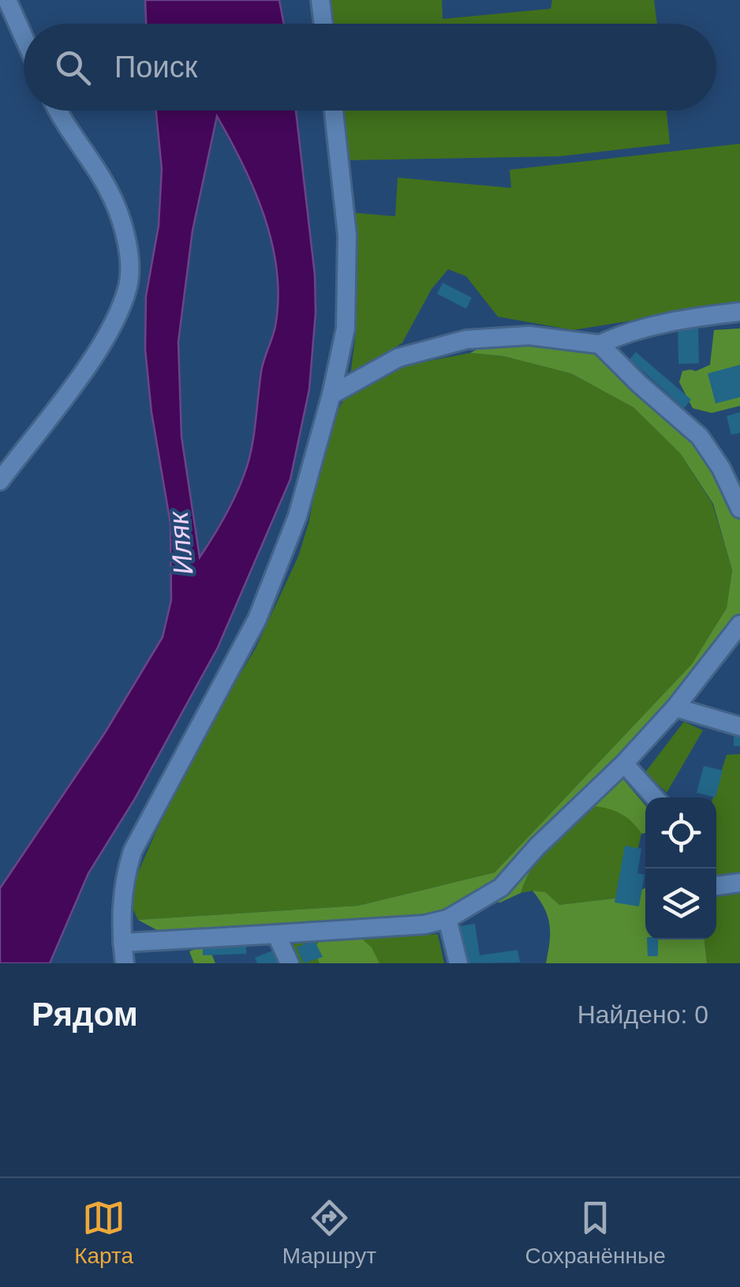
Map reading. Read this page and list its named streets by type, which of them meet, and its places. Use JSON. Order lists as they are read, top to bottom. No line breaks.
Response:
{"water":["Иляк"],"page":{"search":"Поиск","heading":["Рядом","Найдено: 0"],"nav":["Карта","Маршрут","Сохранённые"]}}
